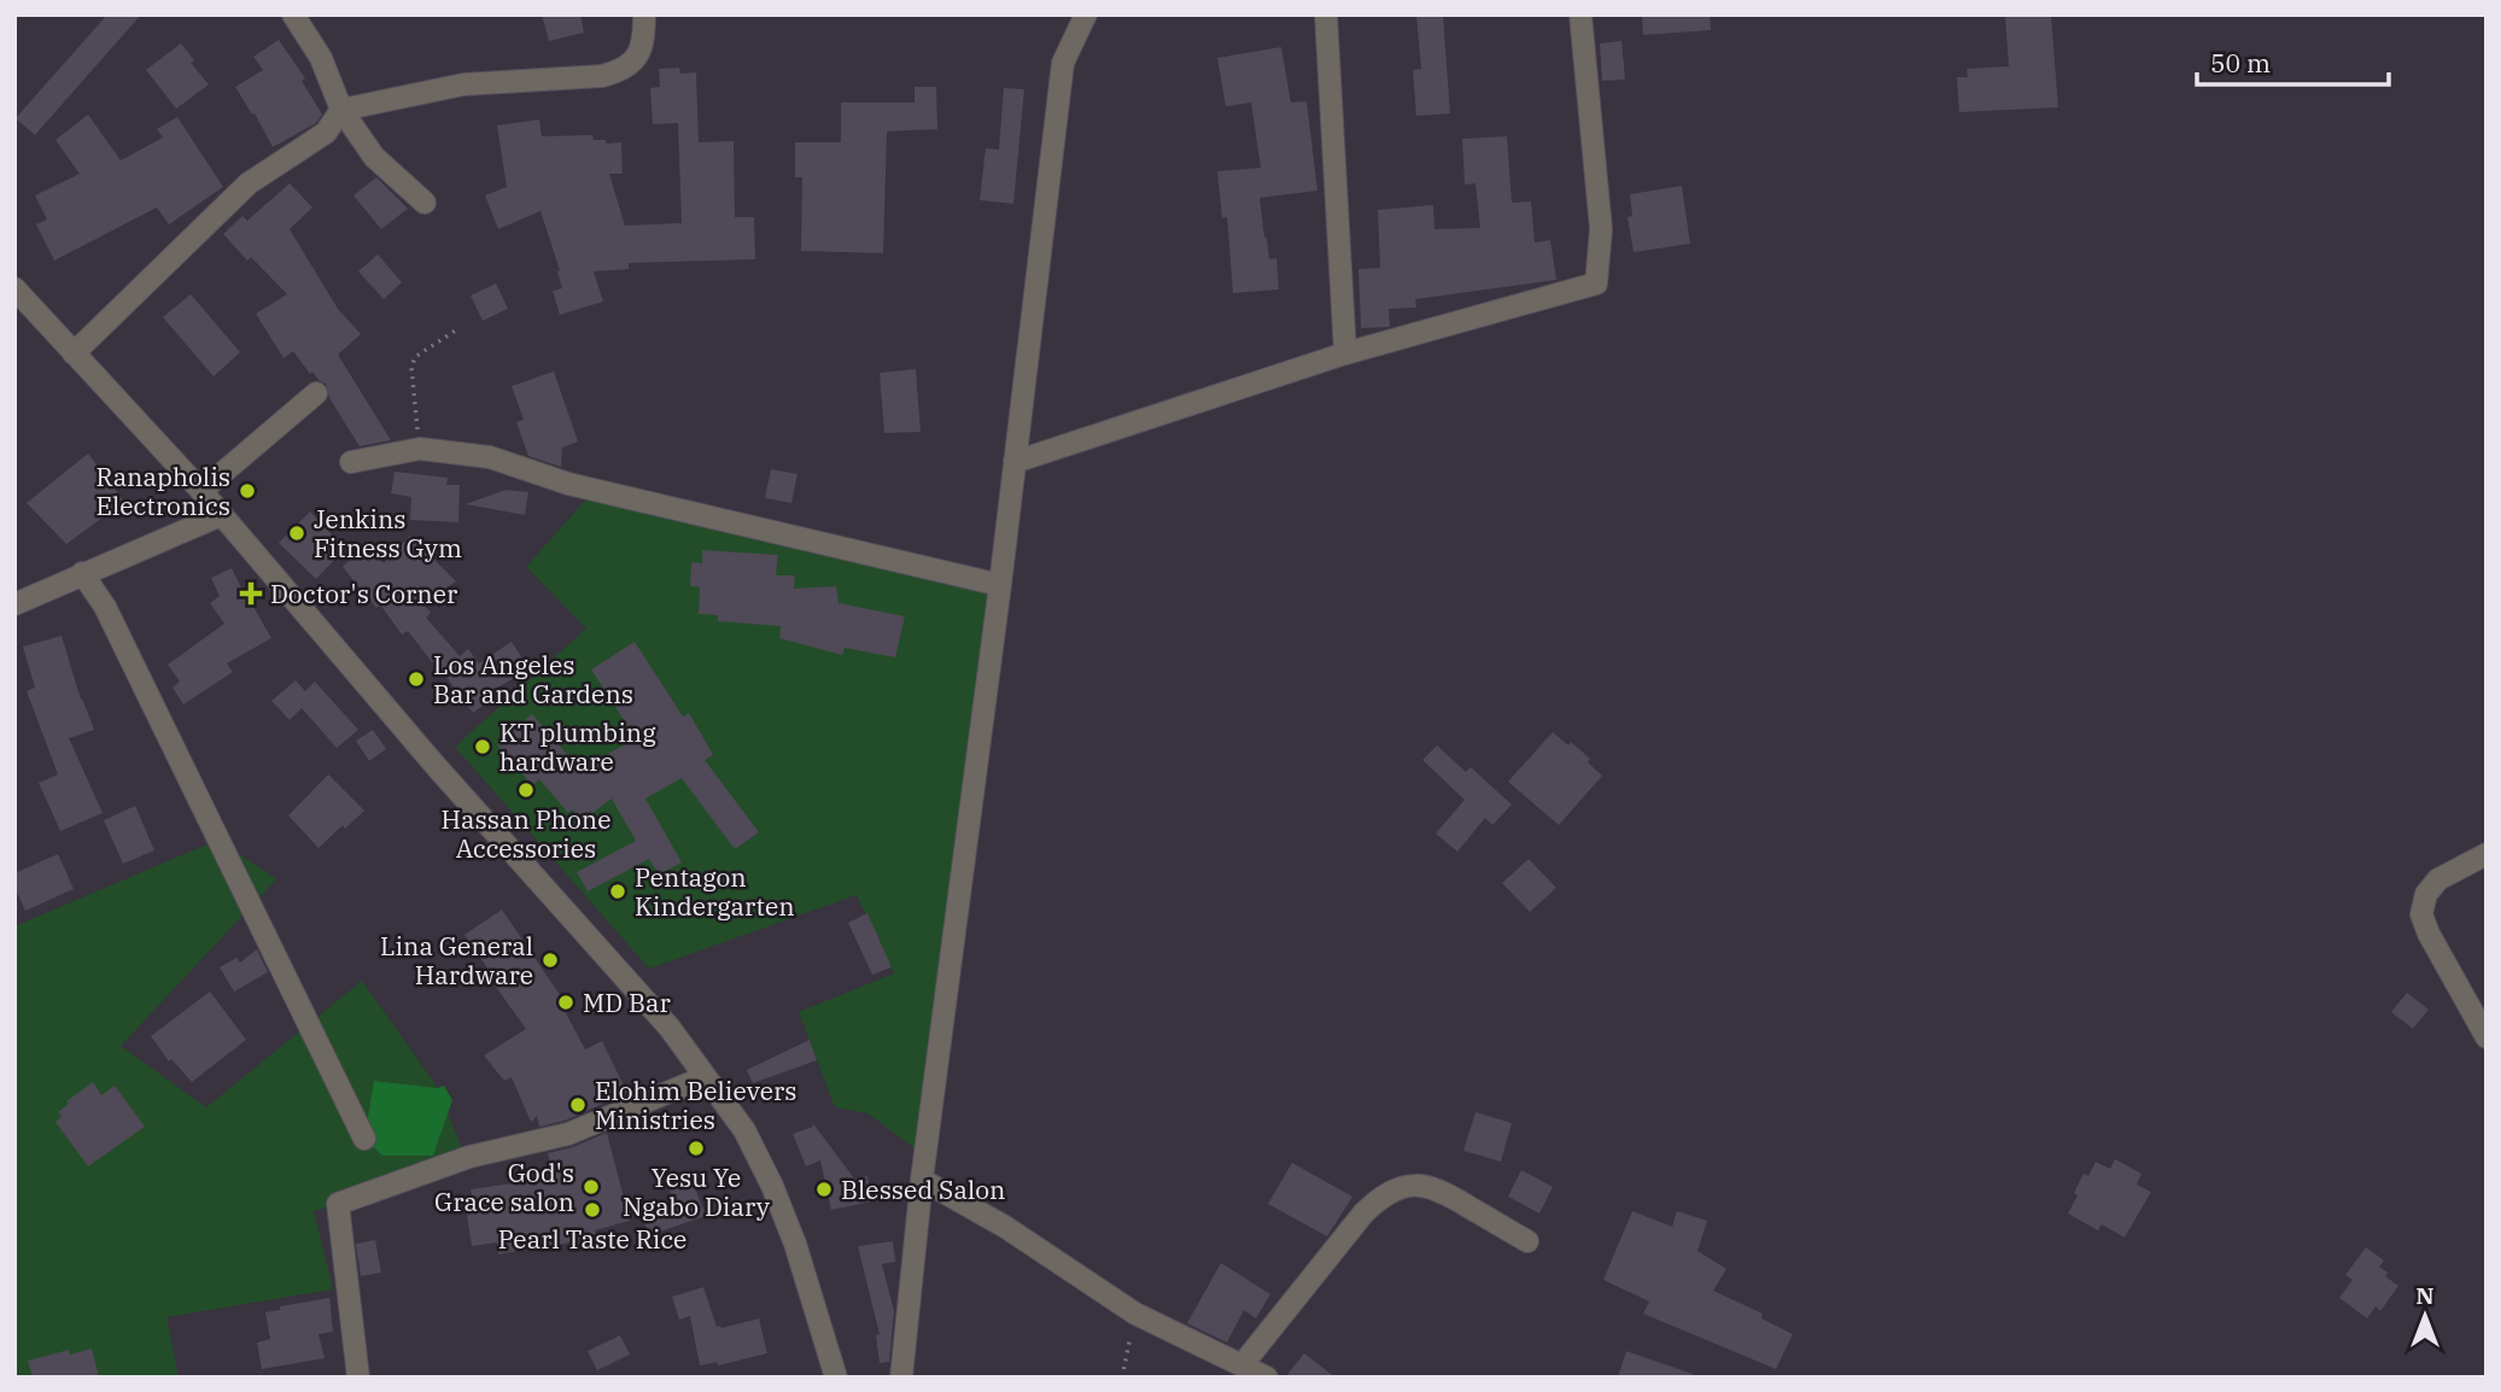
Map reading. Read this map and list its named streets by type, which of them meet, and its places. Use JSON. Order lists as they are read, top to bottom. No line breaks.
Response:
{"places":{"other":["Ranapholis Electronics","Jenkins Fitness Gym","Los Angeles Bar and Gardens","KT plumbing hardware","Hassan Phone Accessories","Pentagon Kindergarten","Lina General Hardware","MD Bar","Elohim Believers Ministries","Yesu Ye Ngabo Diary","God's Grace salon","Blessed Salon","Pearl Taste Rice"],"health":["Doctor's Corner"]},"scale_bar":"50 m","north":"top"}
